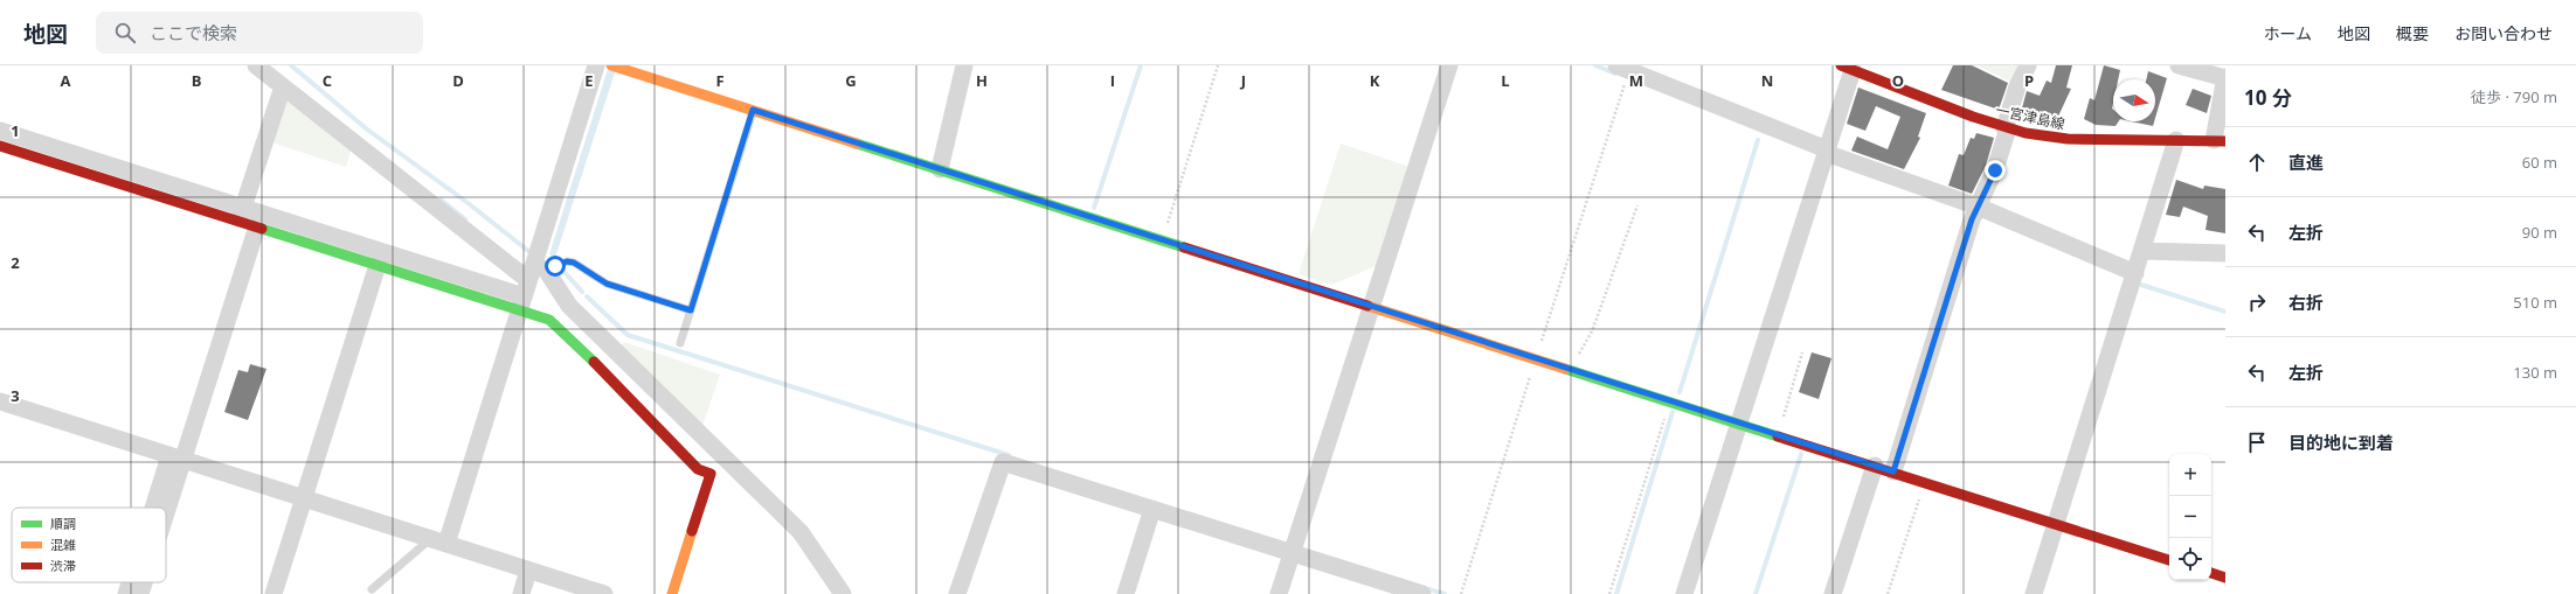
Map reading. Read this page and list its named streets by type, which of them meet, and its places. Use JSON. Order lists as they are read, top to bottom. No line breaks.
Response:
{"streets":{"street":["一宮津島線"]},"legend":["順調","混雑","渋滞"],"north":"right","page":{"header":"地図","search":"ここで検索","nav":["ホーム","地図","概要","お問い合わせ"],"heading":["10 分","徒歩 · 790 m"],"list":[["直進","60 m"],["左折","90 m"],["右折","510 m"],["左折","130 m"],"目的地に到着"],"map_buttons":["+","−"]},"grid":{"columns":["A","B","C","D","E","F","G","H","I","J","K","L","M","N","O","P"],"rows":["1","2","3"]}}
